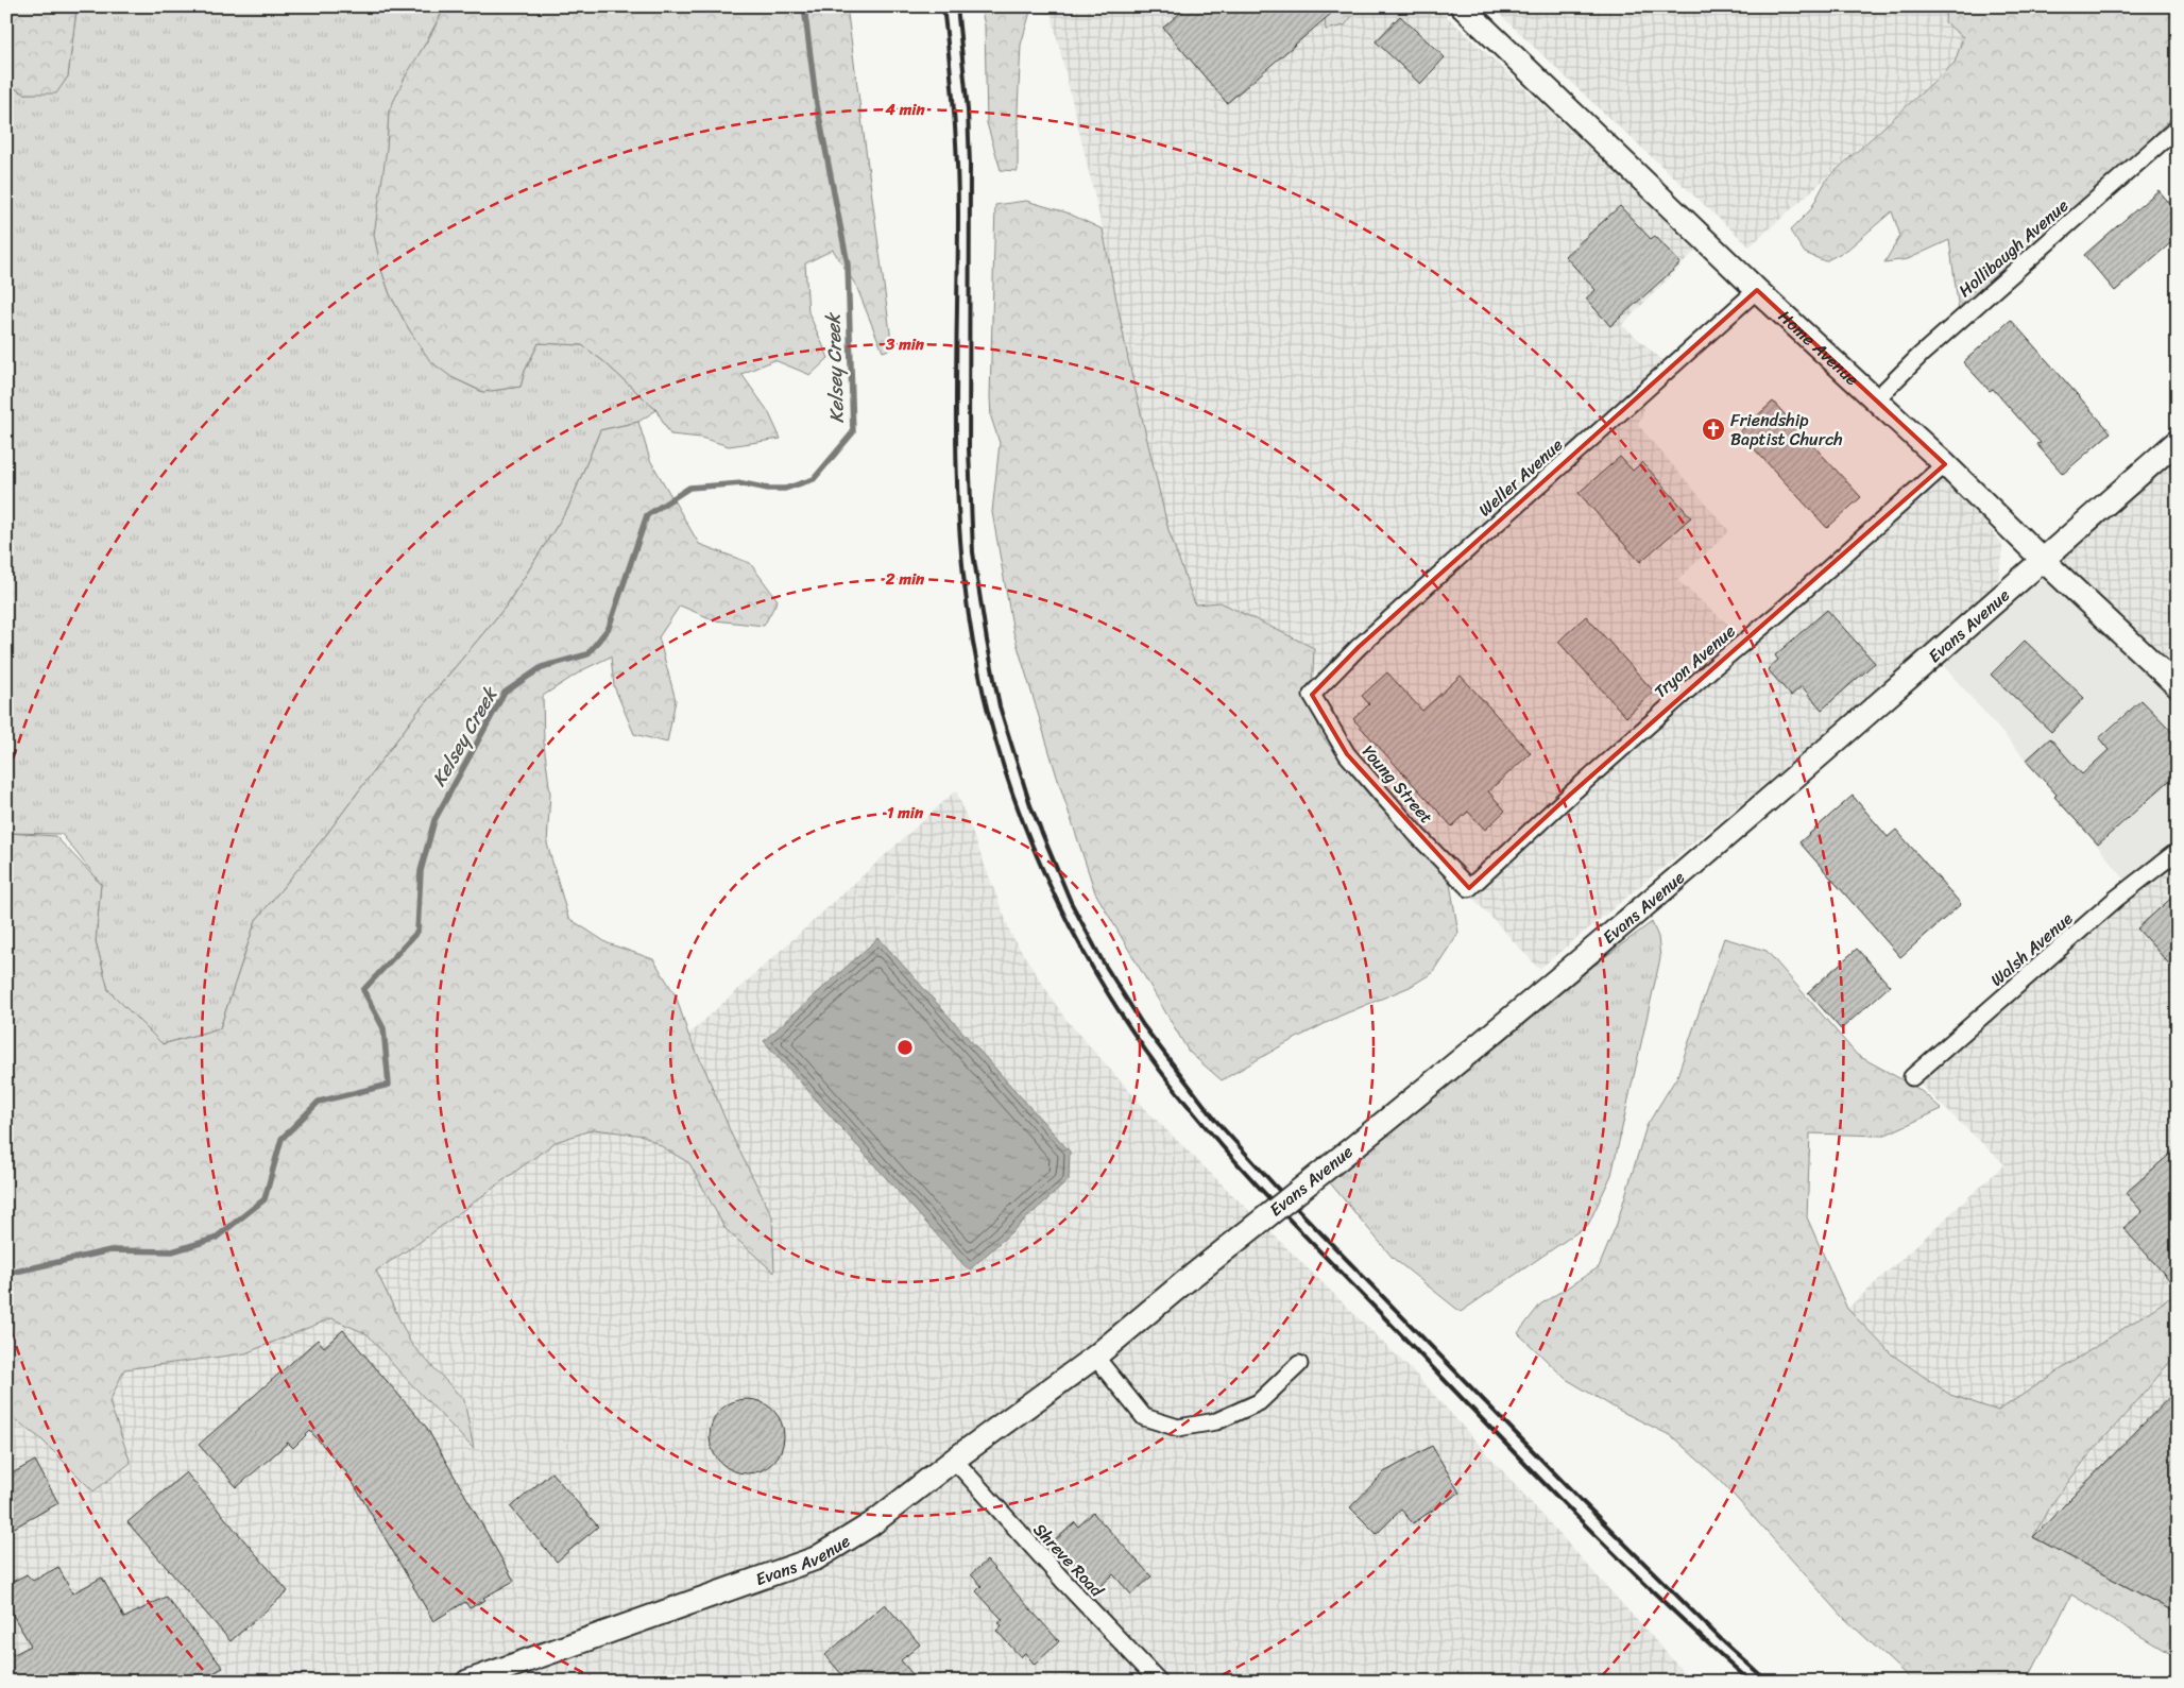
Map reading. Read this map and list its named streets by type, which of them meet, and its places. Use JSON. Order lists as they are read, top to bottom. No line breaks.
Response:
{"streets":{"street":["Hollibaugh Avenue","Home Avenue","Weller Avenue","Evans Avenue","Tryon Avenue","Young Street","Walsh Avenue","Shreve Road"]},"crossings":[["Hollibaugh Avenue","Home Avenue"],["Home Avenue","Weller Avenue"],["Home Avenue","Evans Avenue"],["Home Avenue","Tryon Avenue"],["Weller Avenue","Young Street"],["Evans Avenue","Shreve Road"],["Tryon Avenue","Young Street"]],"water":["Kelsey Creek"],"places":{"church":["Friendship Baptist Church"]},"rings":["4 min","3 min","2 min","1 min"]}
